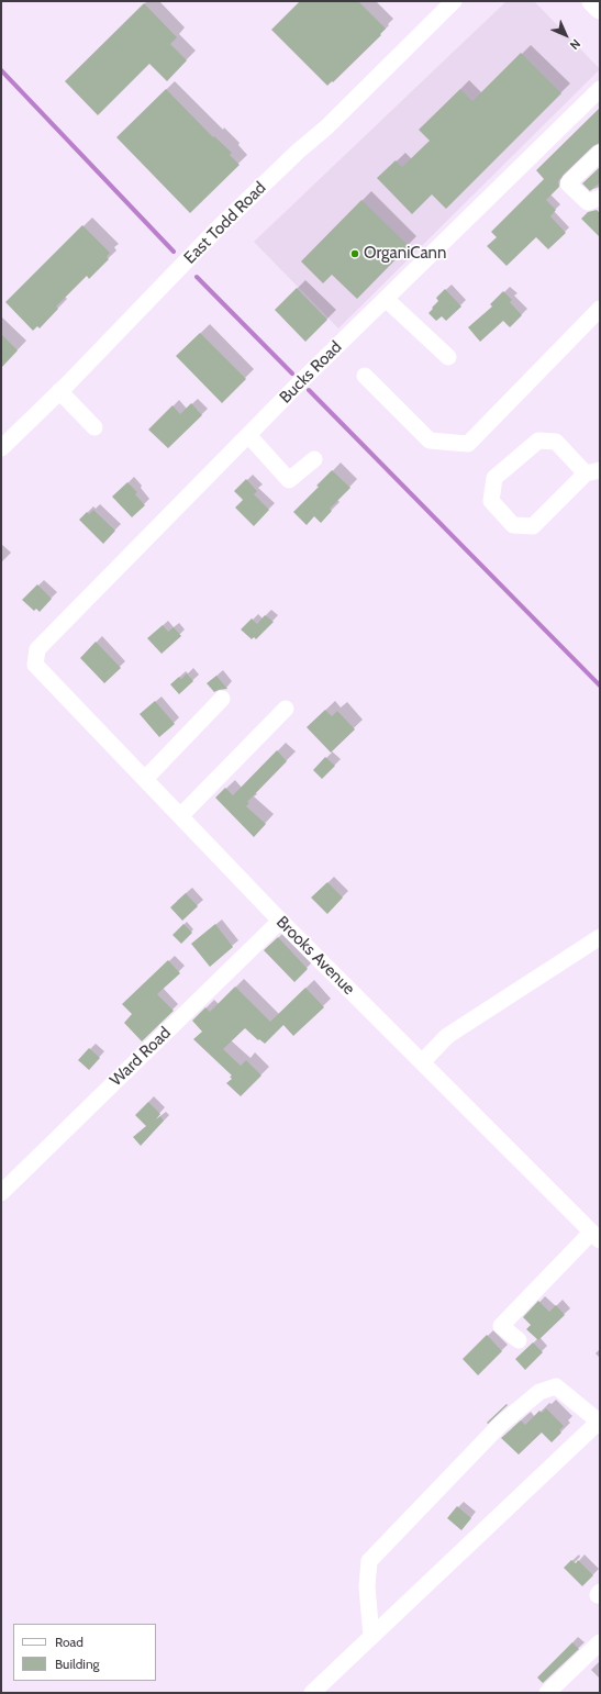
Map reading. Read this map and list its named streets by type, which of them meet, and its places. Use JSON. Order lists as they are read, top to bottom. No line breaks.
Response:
{"streets":{"street":["East Todd Road","Bucks Road","Brooks Avenue","Ward Road"]},"crossings":[["Bucks Road","Brooks Avenue"],["Brooks Avenue","Ward Road"]],"places":["OrganiCann"],"legend":["Road","Building"],"north":"bottom right"}
